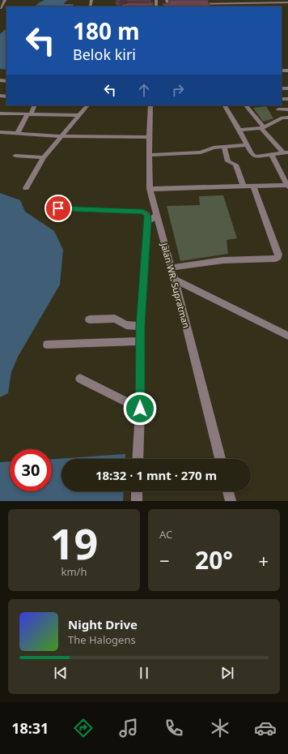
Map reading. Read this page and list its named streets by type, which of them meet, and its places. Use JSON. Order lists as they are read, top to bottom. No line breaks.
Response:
{"streets":{"street":["Jalan WR. Supratman"]},"page":{"turn":["180 m","Belok kiri"],"limit":"30","trip":"18:32 · 1 mnt · 270 m","tile":[["19","km/h"],"AC"],"heat":["−","20°","+"],"song":["Night Drive","The Halogens"],"tabs":"18:31"}}
